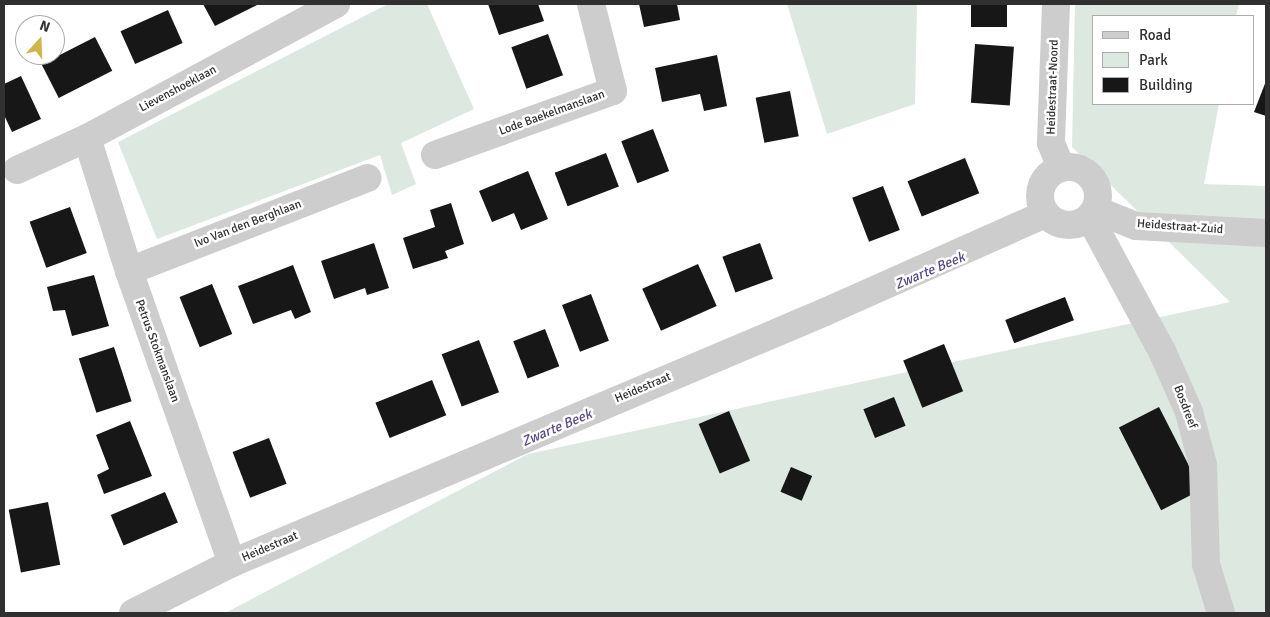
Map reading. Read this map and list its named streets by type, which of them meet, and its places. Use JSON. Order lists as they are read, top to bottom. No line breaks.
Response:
{"streets":{"street":["Heidestraat-Noord","Lievenshoeklaan","Lode Baekelmanslaan","Ivo Van den Berghlaan","Heidestraat-Zuid","Petrus Stokmanslaan","Heidestraat","Bosdreef"]},"crossings":[["Heidestraat-Noord","Heidestraat-Zuid"],["Heidestraat-Noord","Heidestraat"],["Heidestraat-Noord","Bosdreef"],["Lievenshoeklaan","Petrus Stokmanslaan"],["Ivo Van den Berghlaan","Petrus Stokmanslaan"],["Heidestraat-Zuid","Heidestraat"],["Heidestraat-Zuid","Bosdreef"],["Petrus Stokmanslaan","Heidestraat"],["Heidestraat","Bosdreef"]],"water":["Zwarte Beek"],"legend":["Road","Park","Building"],"north":"top"}
